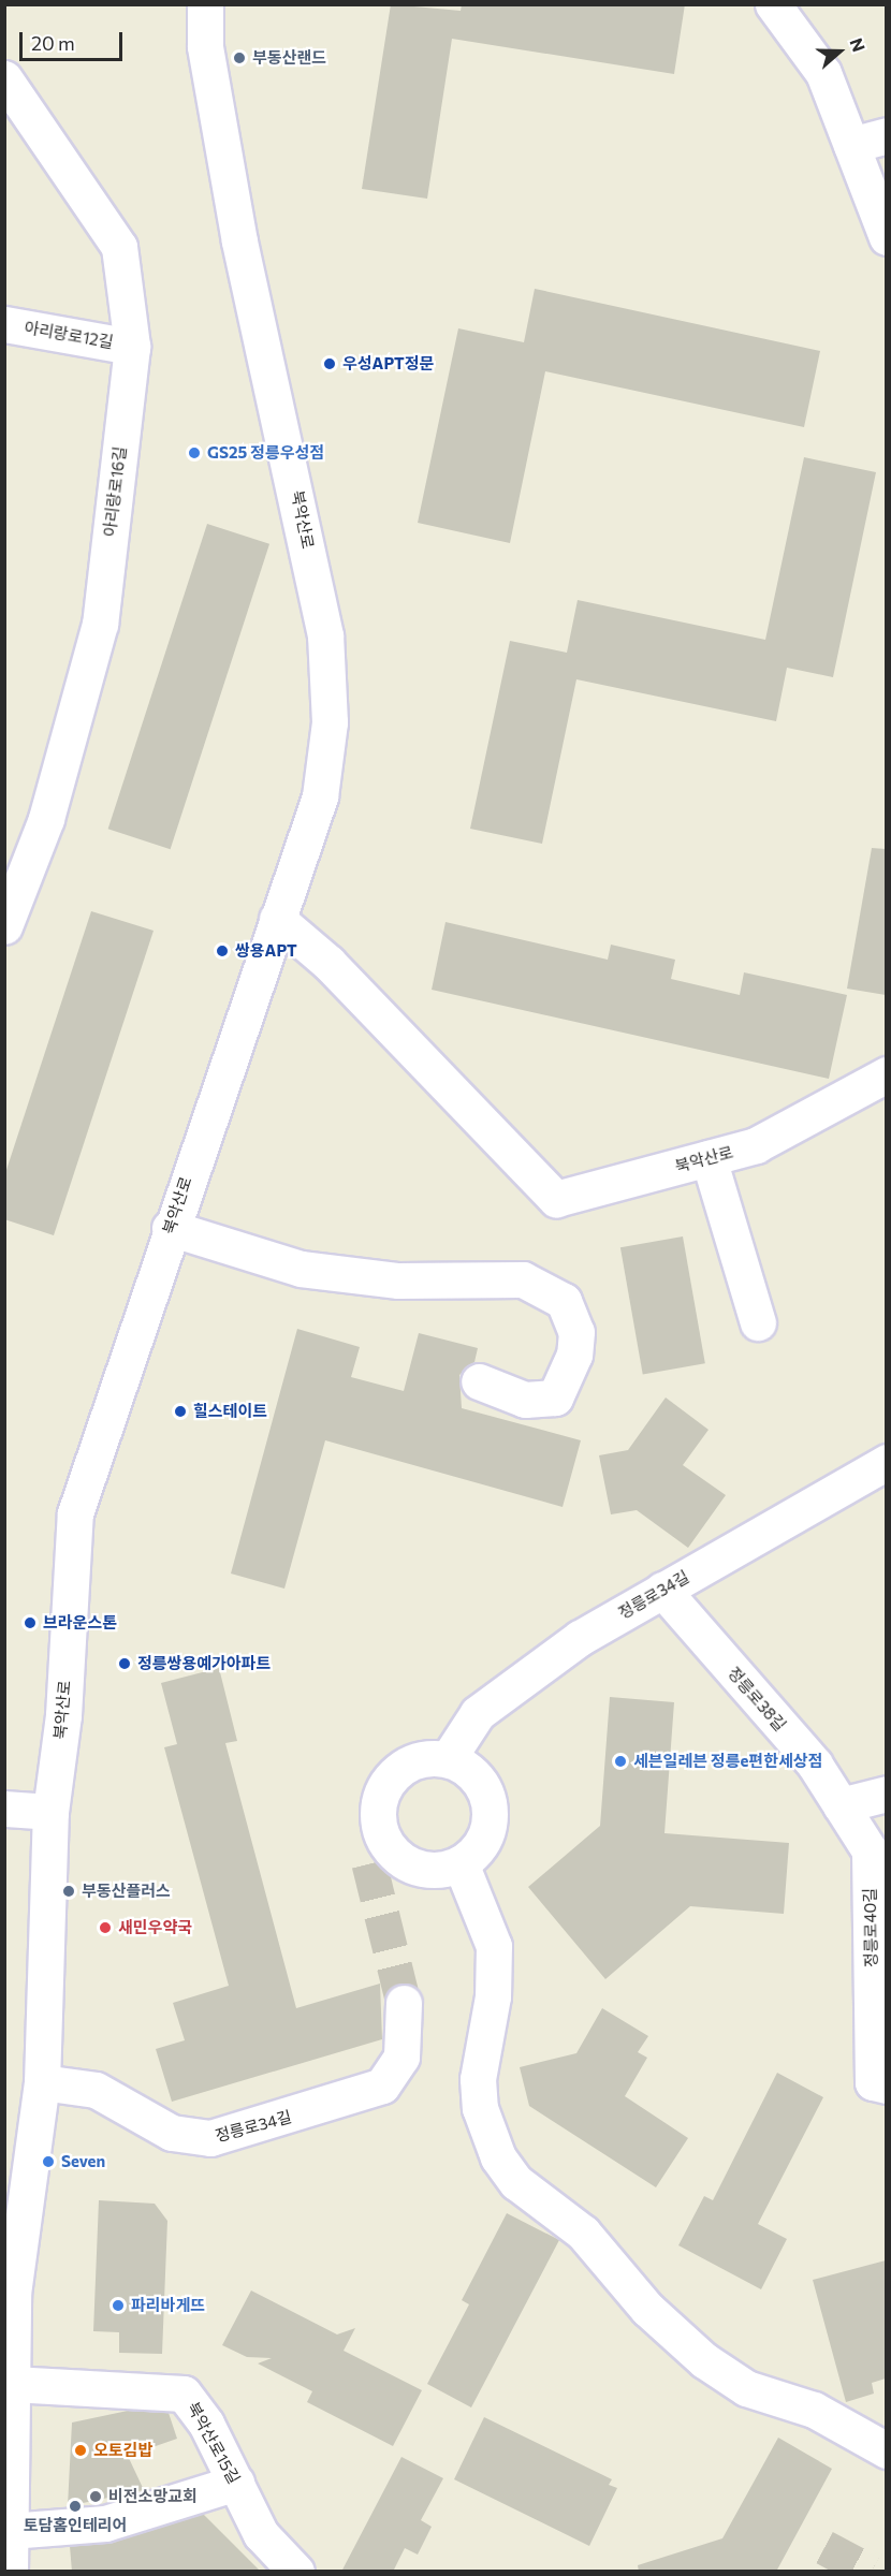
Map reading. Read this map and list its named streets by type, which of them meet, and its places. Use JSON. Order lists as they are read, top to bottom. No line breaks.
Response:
{"streets":{"street":["아리랑로12길","아리랑로16길","북악산로","정릉로34길","정릉로38길","정릉로40길","북악산로15길"]},"crossings":[["아리랑로12길","아리랑로16길"],["북악산로","정릉로34길"],["북악산로","북악산로15길"],["정릉로34길","정릉로38길"],["정릉로38길","정릉로40길"]],"places":["부동산랜드","우성APT정문","GS25 정릉우성점","쌍용APT","힐스테이트","브라운스톤","정릉쌍용예가아파트","세븐일레븐 정릉e편한세상점","부동산플러스","새민우약국","Seven","파리바게뜨","오토김밥","비전소망교회","토담홈인테리어"],"scale_bar":"20 m","north":"right"}
